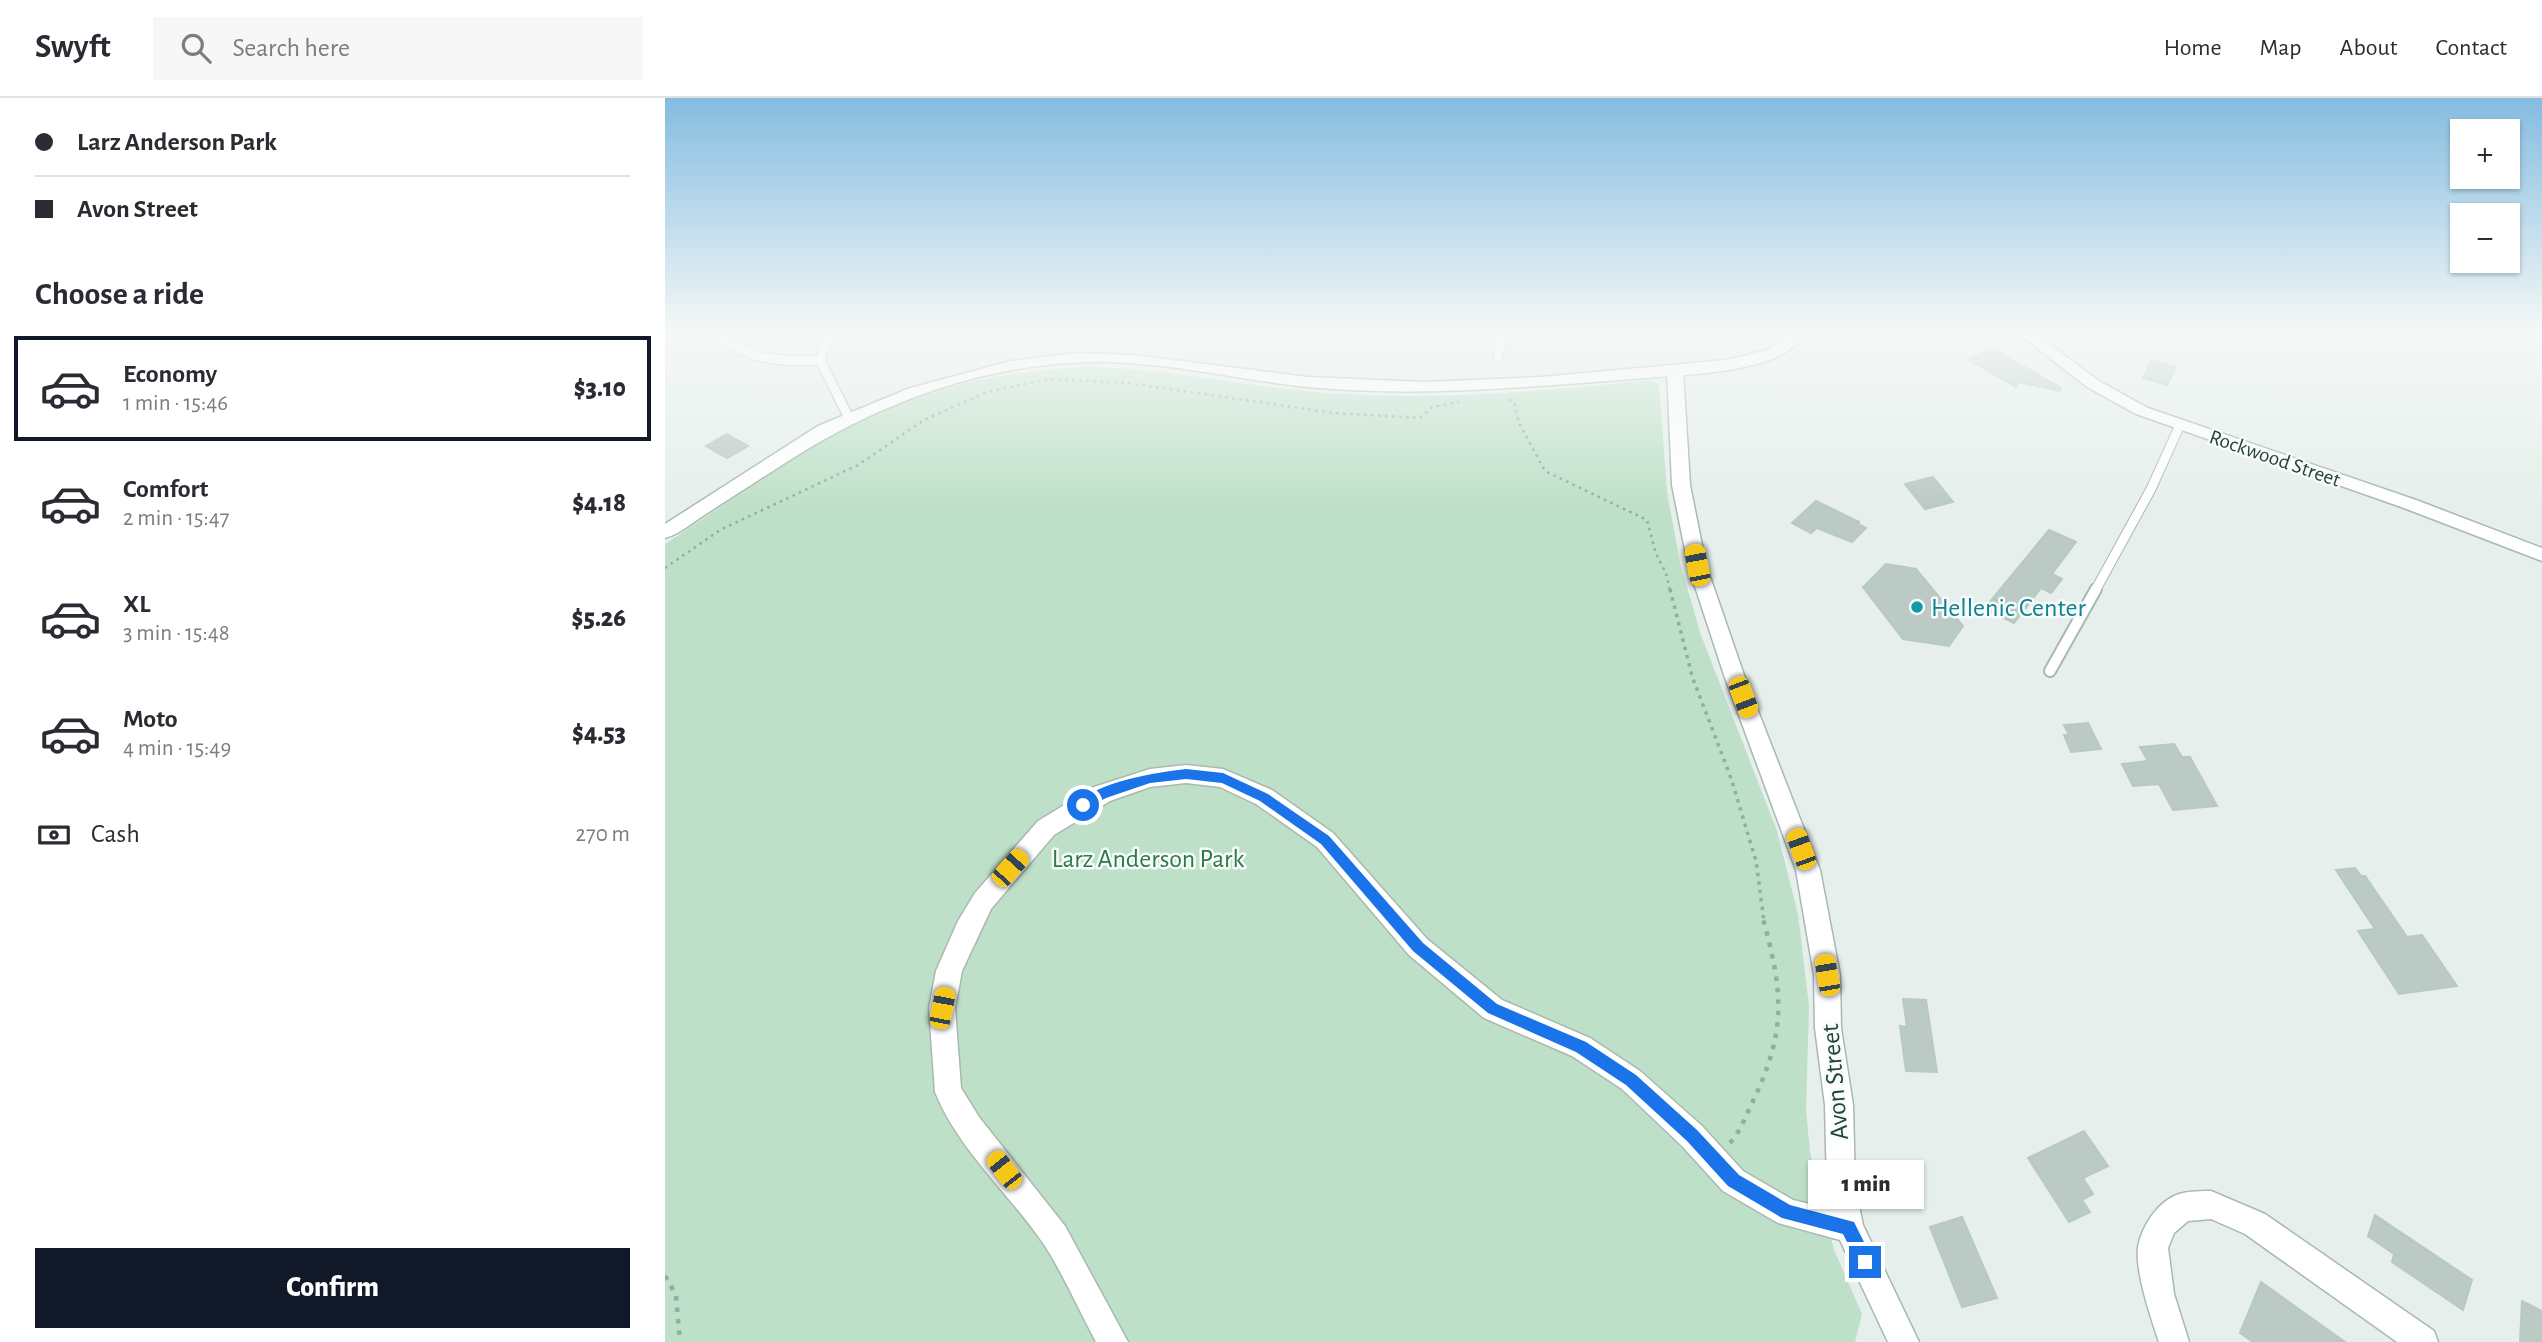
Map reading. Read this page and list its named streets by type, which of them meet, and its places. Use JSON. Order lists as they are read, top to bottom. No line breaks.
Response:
{"streets":{"street":["Rockwood Street","Avon Street"]},"parks":["Larz Anderson Park"],"places":["Hellenic Center"],"page":{"header":"Swyft","search":"Search here","nav":["Home","Map","About","Contact"],"banner":["Larz Anderson Park","Avon Street"],"map_buttons":["+","−"],"heading":"Choose a ride","list":[{"name":"Economy","note":"1 min · 15:46","value":"$3.10"},{"name":"Comfort","note":"2 min · 15:47","value":"$4.18"},{"name":"XL","note":"3 min · 15:48","value":"$5.26"},{"name":"Moto","note":"4 min · 15:49","value":"$4.53"}],"pay":["Cash","270 m"],"bubble":"1 min","buttons":"Confirm"}}
